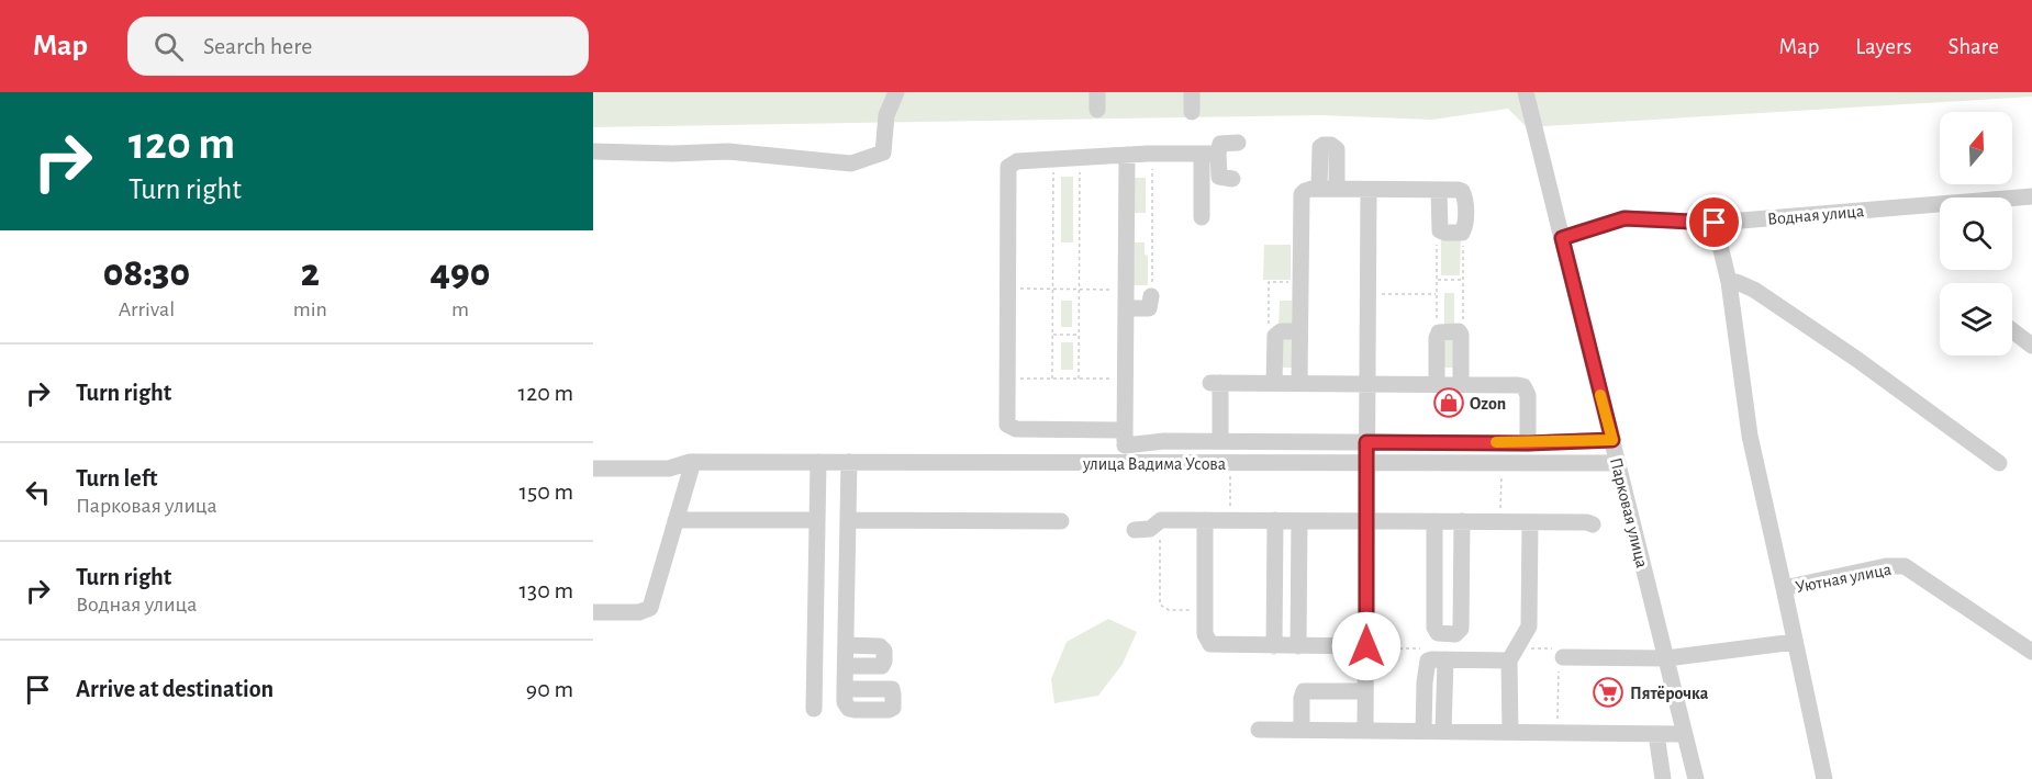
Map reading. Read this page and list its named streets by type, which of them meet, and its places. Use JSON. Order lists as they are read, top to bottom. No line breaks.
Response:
{"streets":{"street":["Водная улица","улица Вадима Усова","Парковая улица","Уютная улица"]},"crossings":[["Водная улица","Парковая улица"],["улица Вадима Усова","Парковая улица"]],"places":{"shop":["Ozon"],"supermarket":["Пятёрочка"]},"north":"top","page":{"header":"Map","search":"Search here","nav":["Map","Layers","Share"],"turn":["120 m","Turn right"],"eta":["08:30","Arrival","2","min","490","m"],"list":[{"name":"Turn right","value":"120 m"},{"name":"Turn left","note":"Парковая улица","value":"150 m"},{"name":"Turn right","note":"Водная улица","value":"130 m"},{"name":"Arrive at destination","value":"90 m"}]}}
